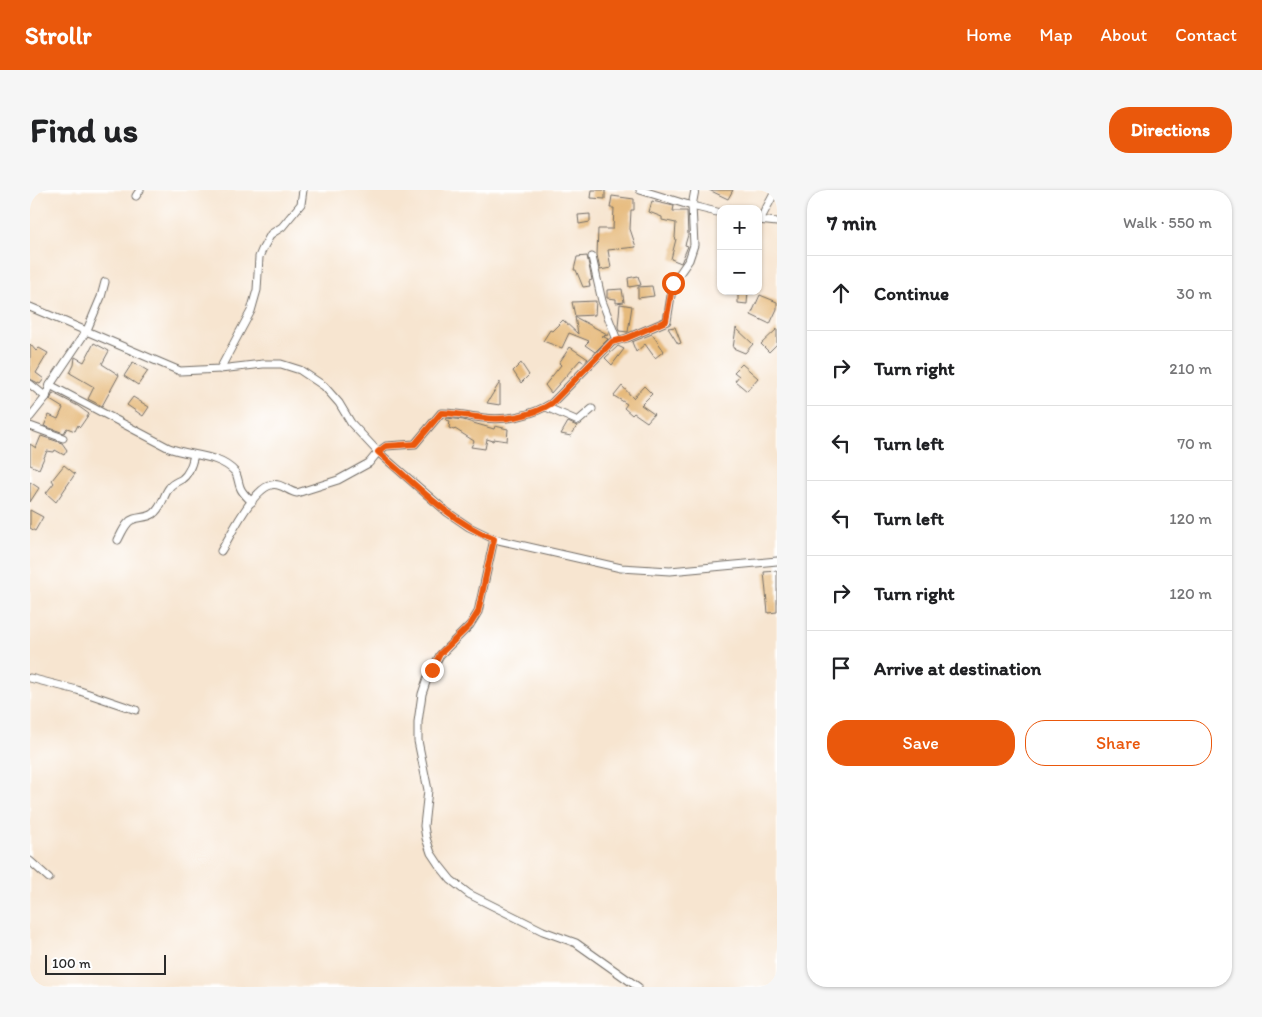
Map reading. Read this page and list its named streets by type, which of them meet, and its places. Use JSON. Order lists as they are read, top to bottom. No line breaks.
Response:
{"scale_bar":"100 m","page":{"header":"Strollr","nav":["Home","Map","About","Contact"],"buttons":["Directions",["Save","Share"]],"title":"Find us","heading":["7 min","Walk · 550 m"],"map_buttons":["+","−"],"list":[["Continue","30 m"],["Turn right","210 m"],["Turn left","70 m"],["Turn left","120 m"],["Turn right","120 m"],"Arrive at destination"],"scale":"100 m"}}
